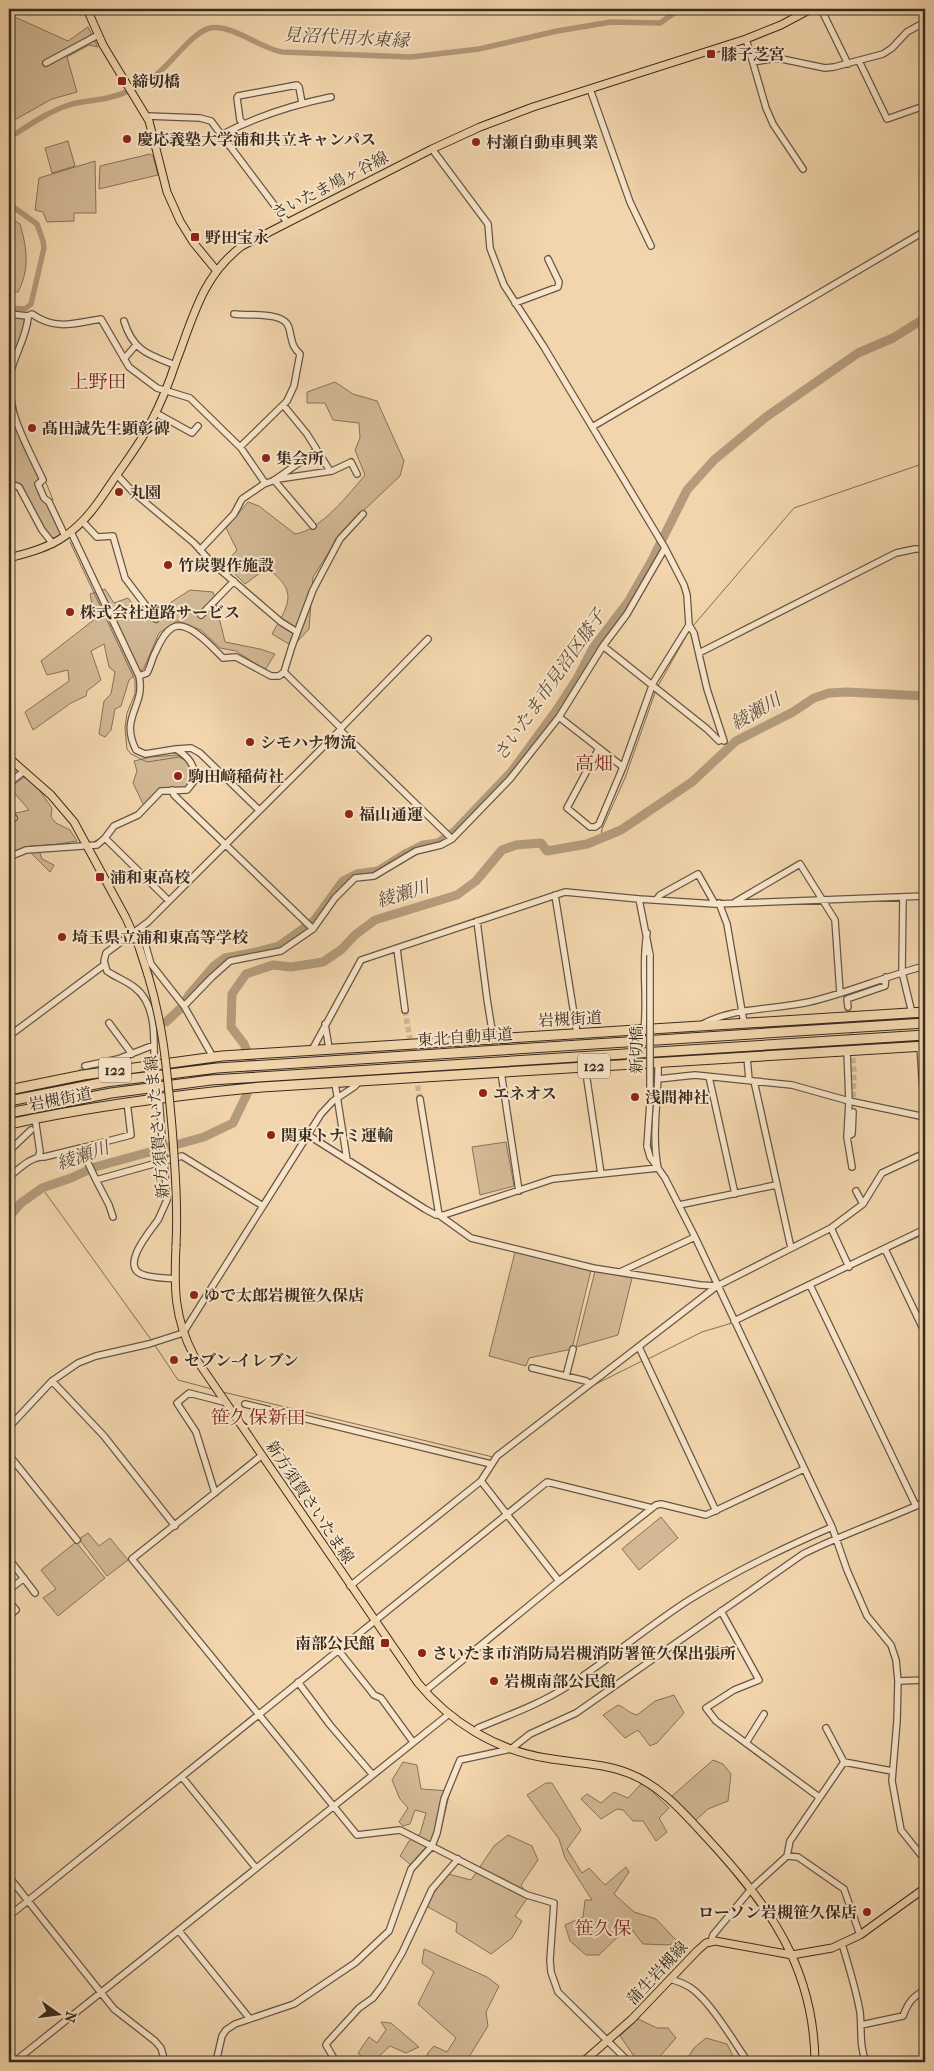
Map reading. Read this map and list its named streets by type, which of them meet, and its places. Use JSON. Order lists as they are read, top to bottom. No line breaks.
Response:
{"streets":{"highway":["岩槻街道","東北自動車道","122"],"main road":["さいたま鳩ヶ谷線","新方須賀さいたま線","蒲生岩槻線"],"street":["新切橋"]},"crossings":[["新方須賀さいたま線","蒲生岩槻線"]],"districts":["上野田","高畑","笹久保新田","笹久保"],"water":["見沼代用水東縁","さいたま市見沼区膝子","綾瀬川"],"places":{"transit":["膝子芝宮","締切橋","野田宝永","浦和東高校","南部公民館"],"other":["慶応義塾大学浦和共立キャンパス","村瀬自動車興業","髙田誠先生顕彰碑","集会所","丸園","竹炭製作施設","株式会社道路サービス","シモハナ物流","駒田﨑稲荷社","福山通運","埼玉県立浦和東高等学校","エネオス","浅間神社","関東トナミ運輸","ゆで太郎岩槻笹久保店","セブン-イレブン","さいたま市消防局岩槻消防署笹久保出張所","岩槻南部公民館","ローソン岩槻笹久保店"]},"north":"right"}
